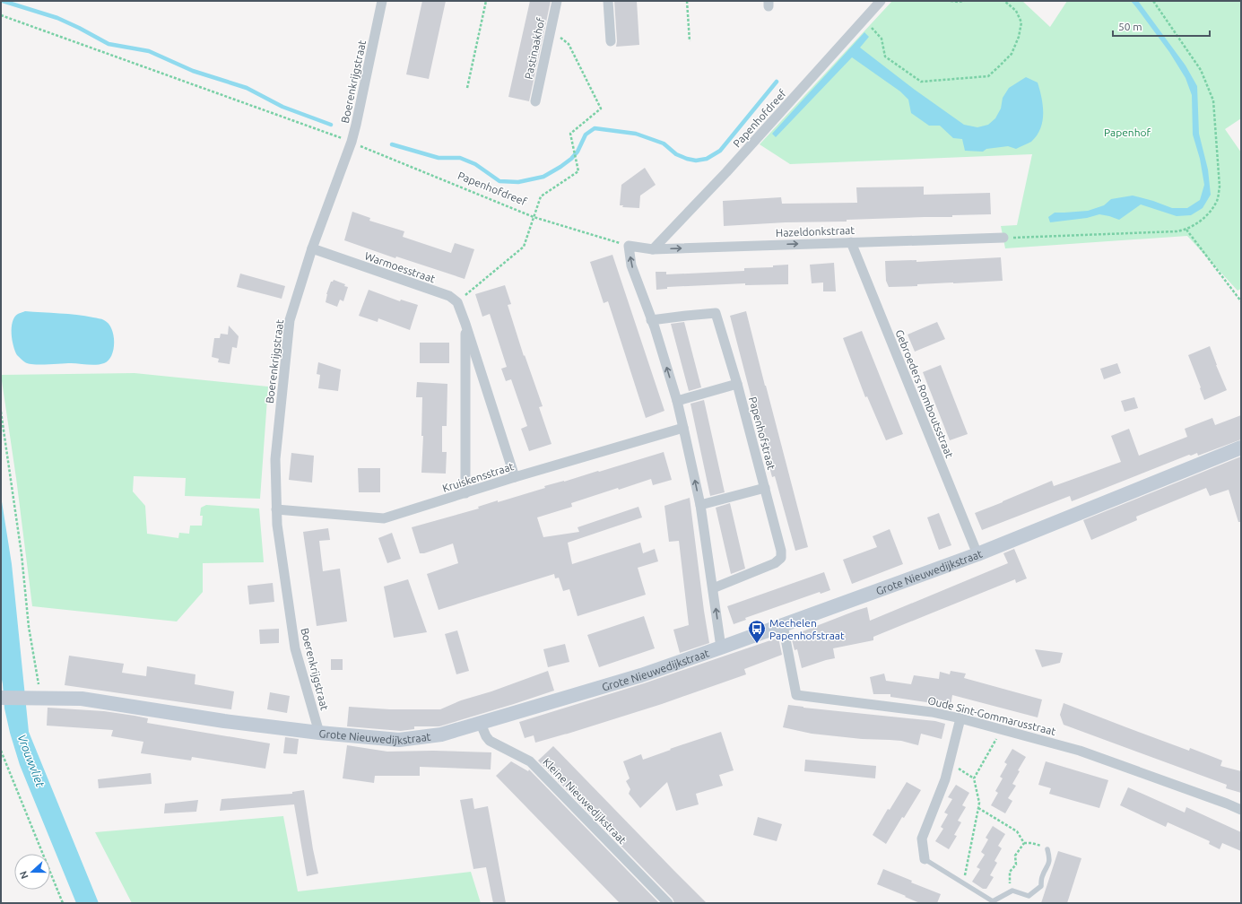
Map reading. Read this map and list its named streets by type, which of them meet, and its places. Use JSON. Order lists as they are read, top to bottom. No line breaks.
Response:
{"streets":{"main road":["Grote Nieuwedijkstraat"],"street":["Pastinaakhof","Boerenkrijgstraat","Papenhofdreef","Hazeldonkstraat","Warmoesstraat","Gebroeders Romboutsstraat","Papenhofstraat","Kruiskensstraat","Oude Sint-Gommarusstraat","Kleine Nieuwedijkstraat"]},"crossings":[["Boerenkrijgstraat","Papenhofdreef"],["Boerenkrijgstraat","Warmoesstraat"],["Boerenkrijgstraat","Kruiskensstraat"],["Boerenkrijgstraat","Grote Nieuwedijkstraat"],["Papenhofdreef","Hazeldonkstraat"],["Hazeldonkstraat","Gebroeders Romboutsstraat"],["Gebroeders Romboutsstraat","Grote Nieuwedijkstraat"],["Grote Nieuwedijkstraat","Oude Sint-Gommarusstraat"],["Grote Nieuwedijkstraat","Kleine Nieuwedijkstraat"]],"one_way":["Hazeldonkstraat"],"water":["Vrouwvliet"],"parks":["Papenhof"],"places":{"bus stop":["Mechelen Papenhofstraat"]},"scale_bar":"50 m","north":"left"}
